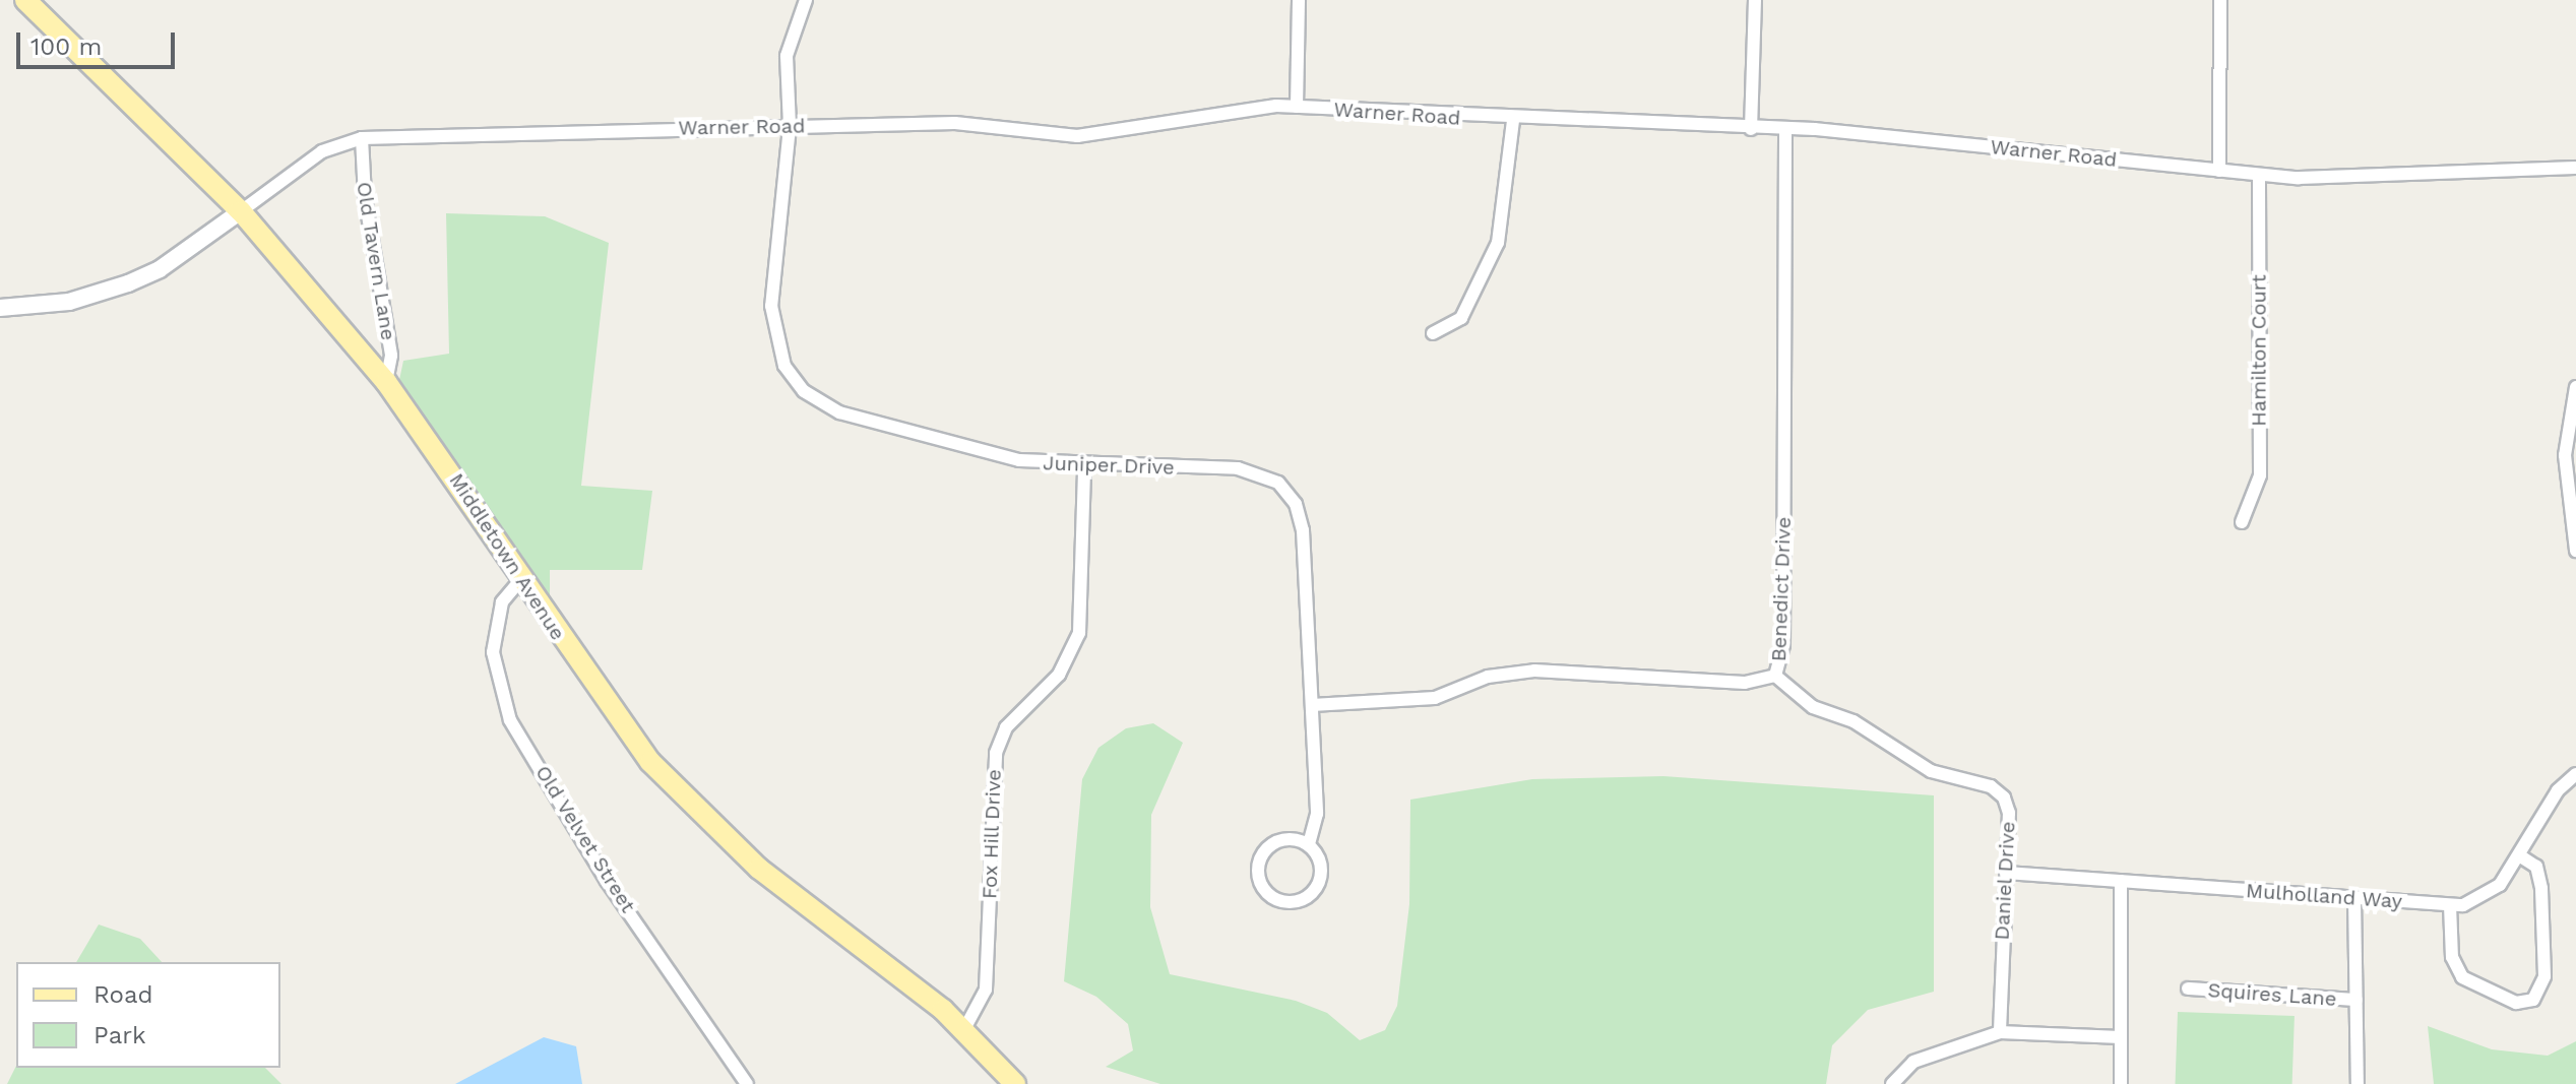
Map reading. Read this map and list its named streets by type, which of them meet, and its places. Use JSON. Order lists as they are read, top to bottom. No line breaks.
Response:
{"streets":{"main road":["Middletown Avenue"],"street":["Warner Road","Old Tavern Lane","Hamilton Court","Juniper Drive","Benedict Drive","Fox Hill Drive","Old Velvet Street","Daniel Drive","Mulholland Way","Squires Lane"]},"crossings":[["Warner Road","Old Tavern Lane"],["Warner Road","Hamilton Court"],["Warner Road","Juniper Drive"],["Warner Road","Middletown Avenue"],["Warner Road","Benedict Drive"],["Old Tavern Lane","Middletown Avenue"],["Juniper Drive","Benedict Drive"],["Juniper Drive","Fox Hill Drive"],["Middletown Avenue","Fox Hill Drive"],["Middletown Avenue","Old Velvet Street"],["Benedict Drive","Daniel Drive"],["Daniel Drive","Mulholland Way"]],"legend":["Road","Park"],"scale_bar":"100 m"}
